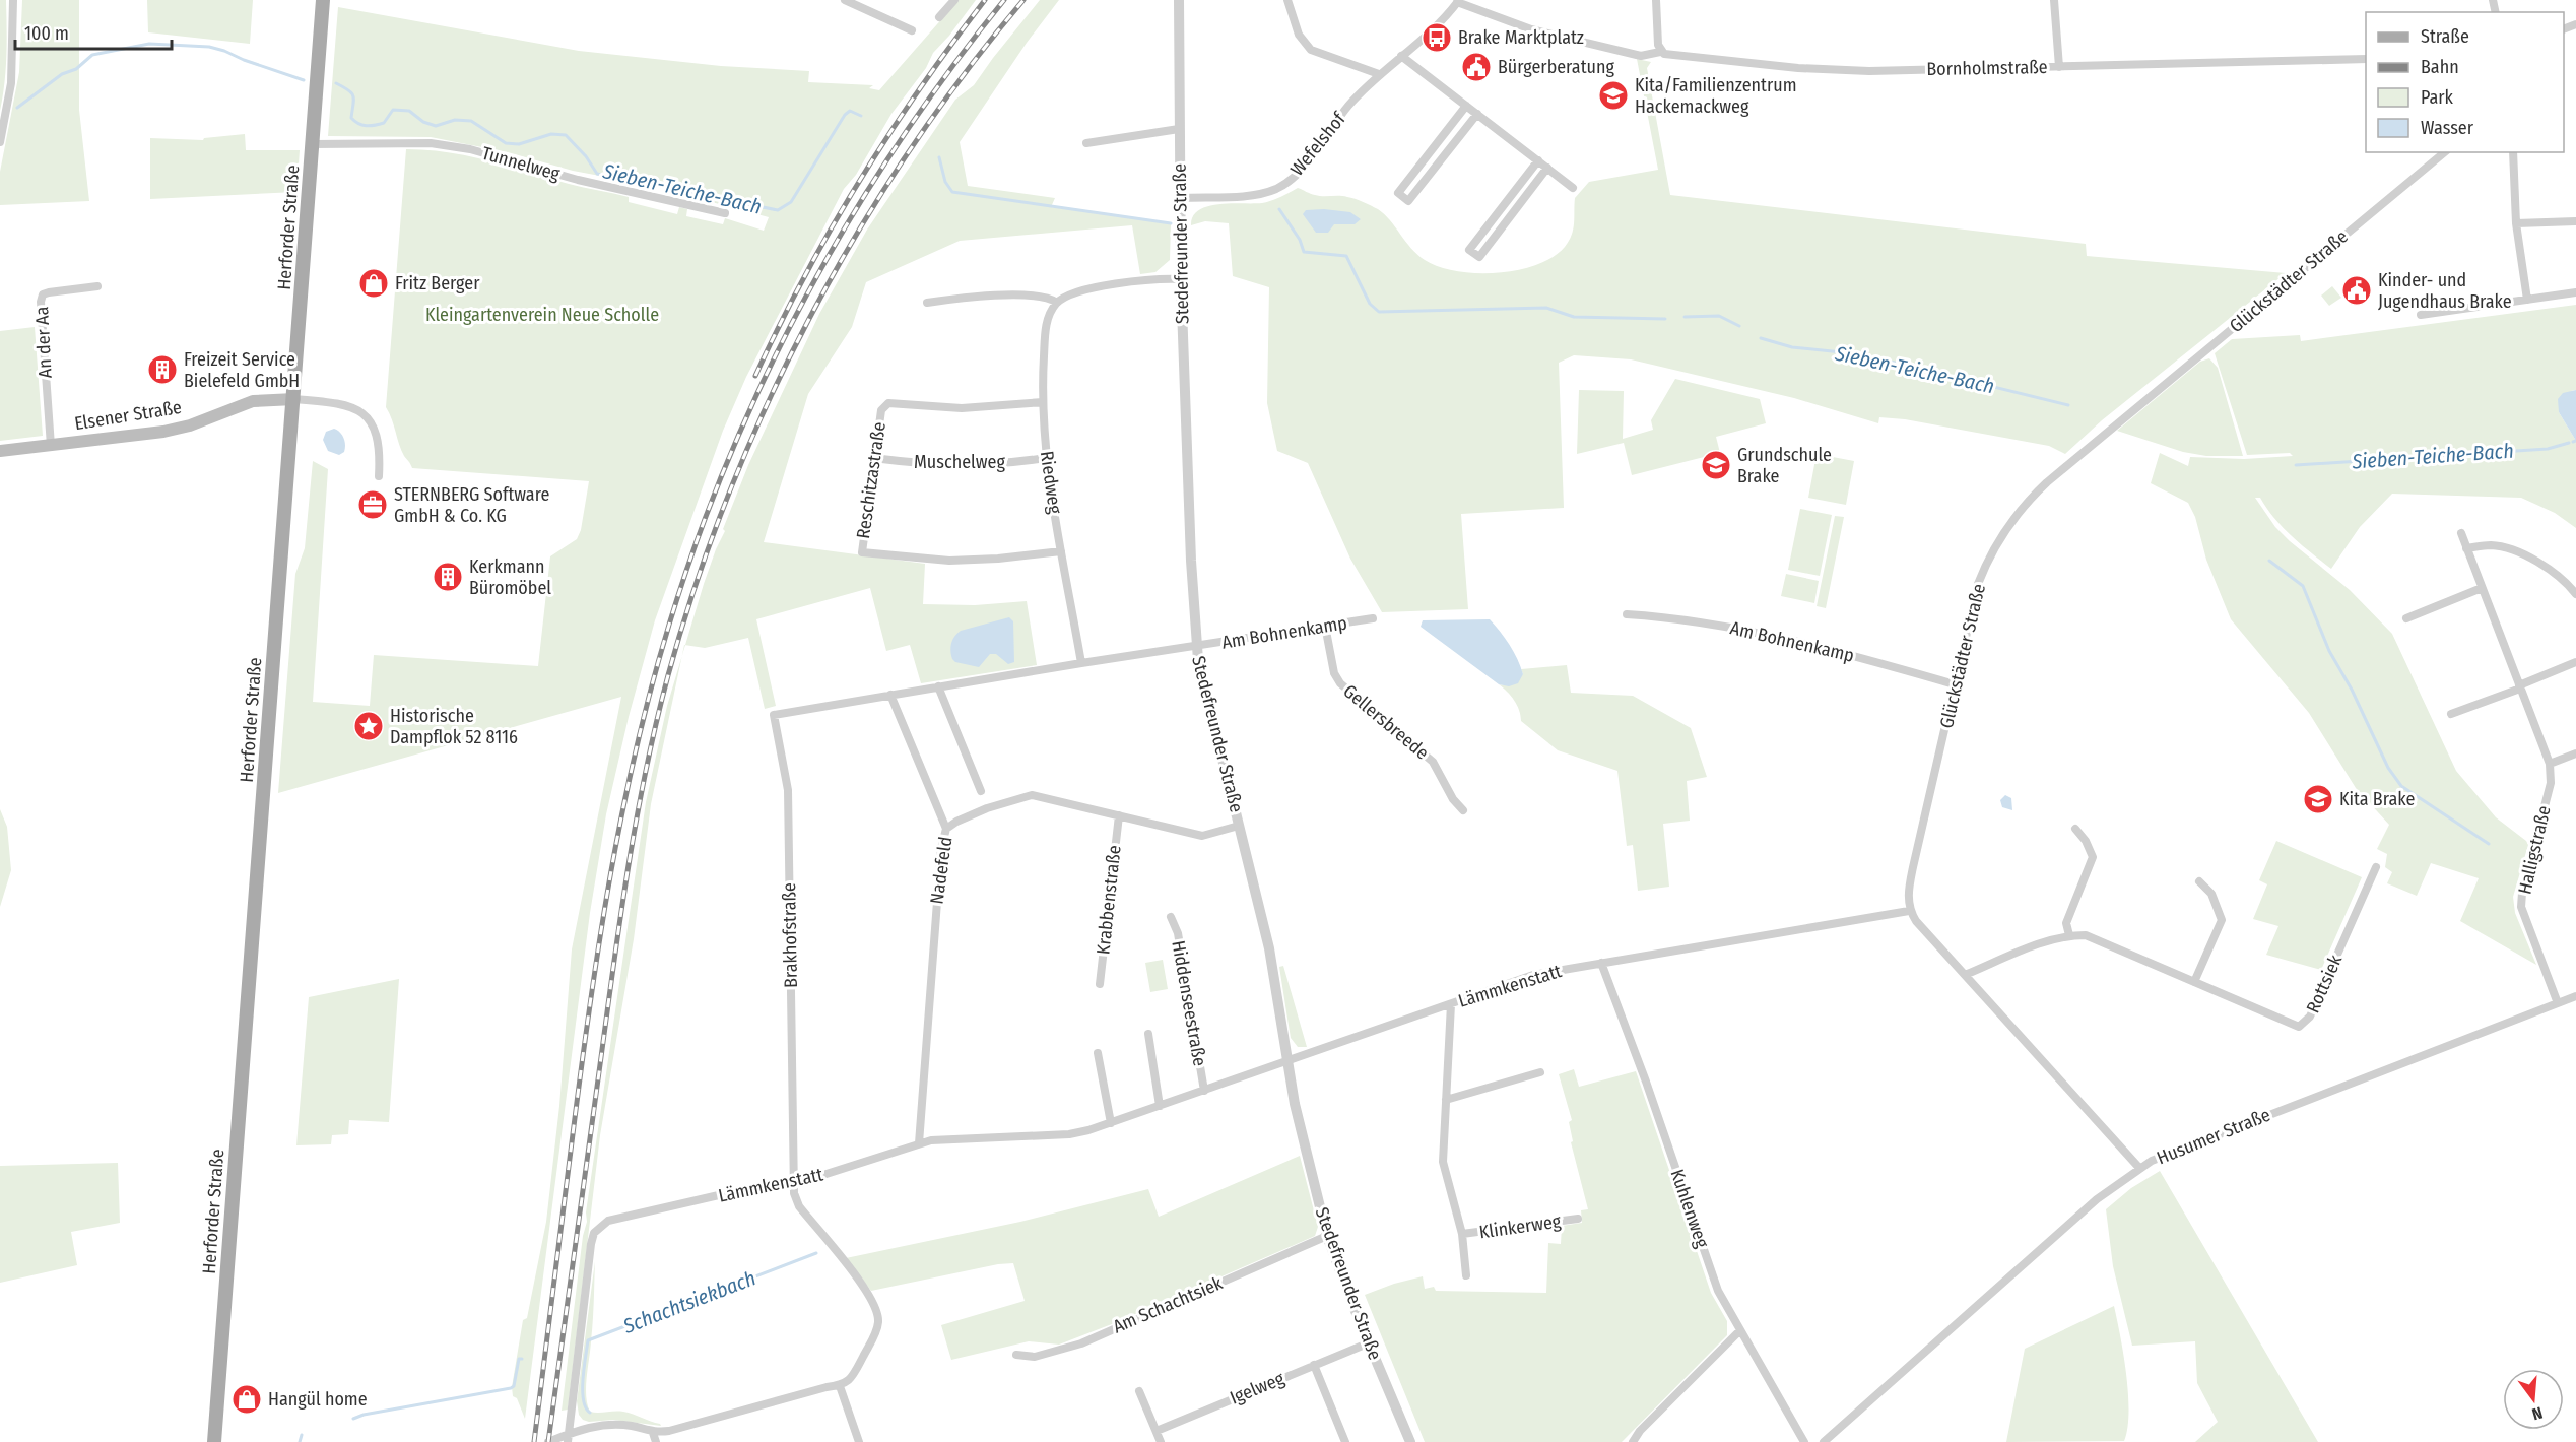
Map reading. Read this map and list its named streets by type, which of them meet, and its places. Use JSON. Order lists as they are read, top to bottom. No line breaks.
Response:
{"streets":{"main road":["Herforder Straße","Elsener Straße"],"street":["Bornholmstraße","Wefelshof","Tunnelweg","Stedefreunder Straße","Glückstädter Straße","An der Aa","Muschelweg","Reschitzastraße","Riedweg","Am Bohnenkamp","Gellersbreede","Halligstraße","Nadefeld","Krabbenstraße","Brakhofstraße","Rottsiek","Lämmkenstatt","Hiddenseestraße","Husumer Straße","Kuhlenweg","Klinkerweg","Am Schachtsiek","Igelweg"]},"crossings":[["Bornholmstraße","Wefelshof"],["Wefelshof","Stedefreunder Straße"],["Tunnelweg","Herforder Straße"],["Herforder Straße","Elsener Straße"],["Stedefreunder Straße","Am Bohnenkamp"],["Stedefreunder Straße","Nadefeld"],["Stedefreunder Straße","Brakhofstraße"],["Stedefreunder Straße","Lämmkenstatt"],["Stedefreunder Straße","Am Schachtsiek"],["Stedefreunder Straße","Igelweg"],["Glückstädter Straße","Am Bohnenkamp"],["Glückstädter Straße","Lämmkenstatt"],["An der Aa","Elsener Straße"],["Muschelweg","Reschitzastraße"],["Muschelweg","Riedweg"],["Reschitzastraße","Riedweg"],["Riedweg","Brakhofstraße"],["Am Bohnenkamp","Gellersbreede"],["Am Bohnenkamp","Brakhofstraße"],["Halligstraße","Husumer Straße"],["Nadefeld","Krabbenstraße"],["Nadefeld","Lämmkenstatt"],["Brakhofstraße","Lämmkenstatt"],["Lämmkenstatt","Hiddenseestraße"],["Lämmkenstatt","Kuhlenweg"],["Lämmkenstatt","Klinkerweg"]],"water":["Sieben-Teiche-Bach","Schachtsiekbach"],"parks":["Kleingartenverein Neue Scholle"],"places":{"bus stop":["Brake Marktplatz"],"public building":["Bürgerberatung","Kinder- und Jugendhaus Brake"],"school or university":["Kita/Familienzentrum Hackemackweg","Grundschule Brake","Kita Brake"],"shop":["Fritz Berger","Hangül home"],"building":["Freizeit Service Bielefeld GmbH","Kerkmann Büromöbel"],"office":["STERNBERG Software GmbH & Co. KG"],"place":["Historische Dampflok 52 8116"]},"legend":["Straße","Bahn","Park","Wasser"],"scale_bar":"100 m","north":"bottom"}
